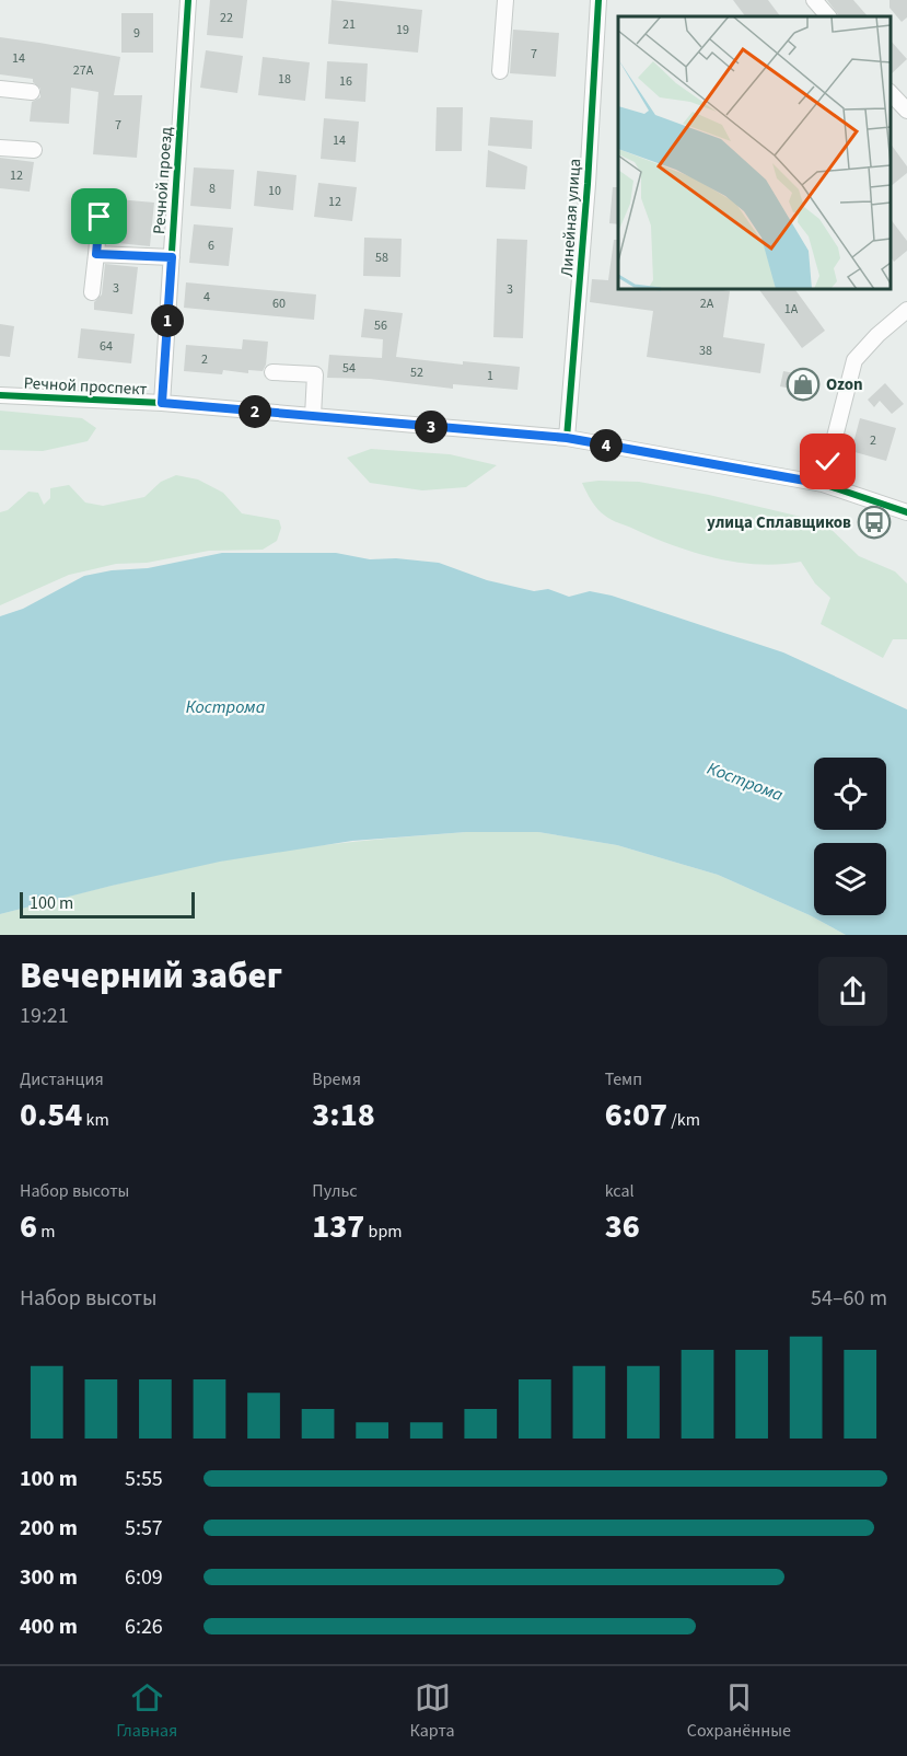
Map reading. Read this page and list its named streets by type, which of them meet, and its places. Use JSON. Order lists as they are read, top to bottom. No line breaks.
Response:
{"streets":{"street":["Речной проезд","Линейная улица","Речной проспект"]},"crossings":[["Речной проезд","Речной проспект"],["Линейная улица","Речной проспект"]],"water":["Кострома"],"places":{"shop":["Ozon"],"bus stop":["улица Сплавщиков"]},"house_numbers":["22","21","19","9","7","14","27А","18","16","7","14","12","8","10","12","6","58","3","3","4","60","2А","1А","56","64","38","2","54","52","1","2"],"scale_bar":"100 m","page":{"pins":["1","2","3","4"],"scale":"100 m","heading":["Вечерний забег","19:21"],"stats":[["Дистанция","0.54 km"],["Время","3:18"],["Темп","6:07 /km"],["Набор высоты","6 m"],["Пульс","137 bpm"],["kcal","36"]],"chart":["Набор высоты","54–60 m"],"list":[{"name":"100 m","note":"5:55"},{"name":"200 m","note":"5:57"},{"name":"300 m","note":"6:09"},{"name":"400 m","note":"6:26"}],"tabs":["Главная","Карта","Сохранённые"]}}
